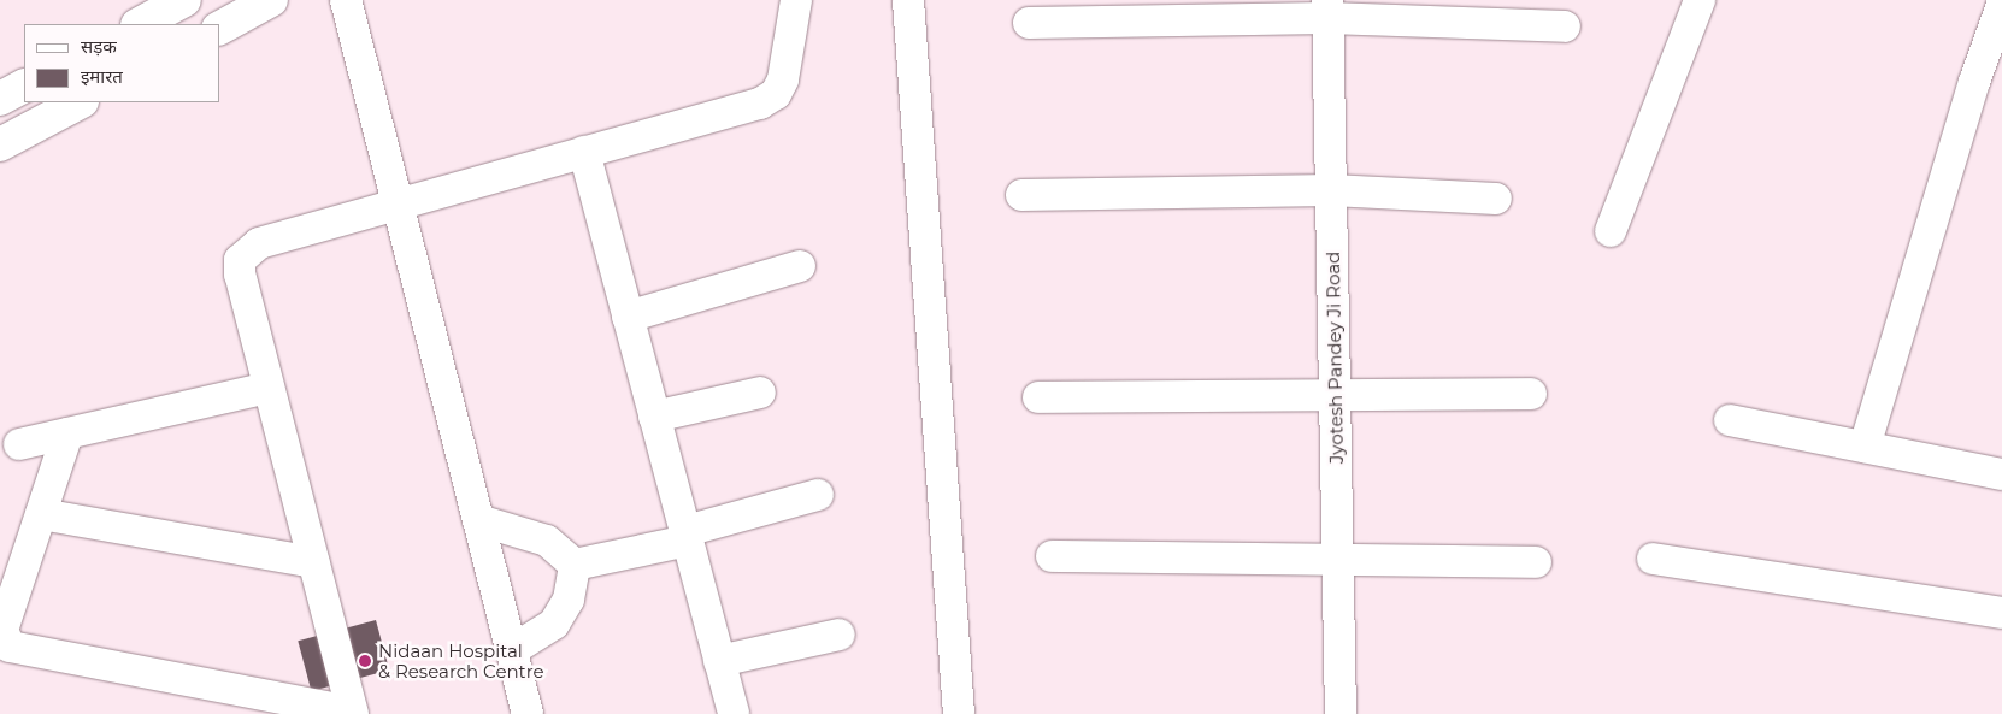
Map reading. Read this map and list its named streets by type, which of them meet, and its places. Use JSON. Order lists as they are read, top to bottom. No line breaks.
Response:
{"streets":{"street":["Jyotesh Pandey Ji Road"]},"places":["Nidaan Hospital & Research Centre"],"legend":["सड़क","इमारत"]}
